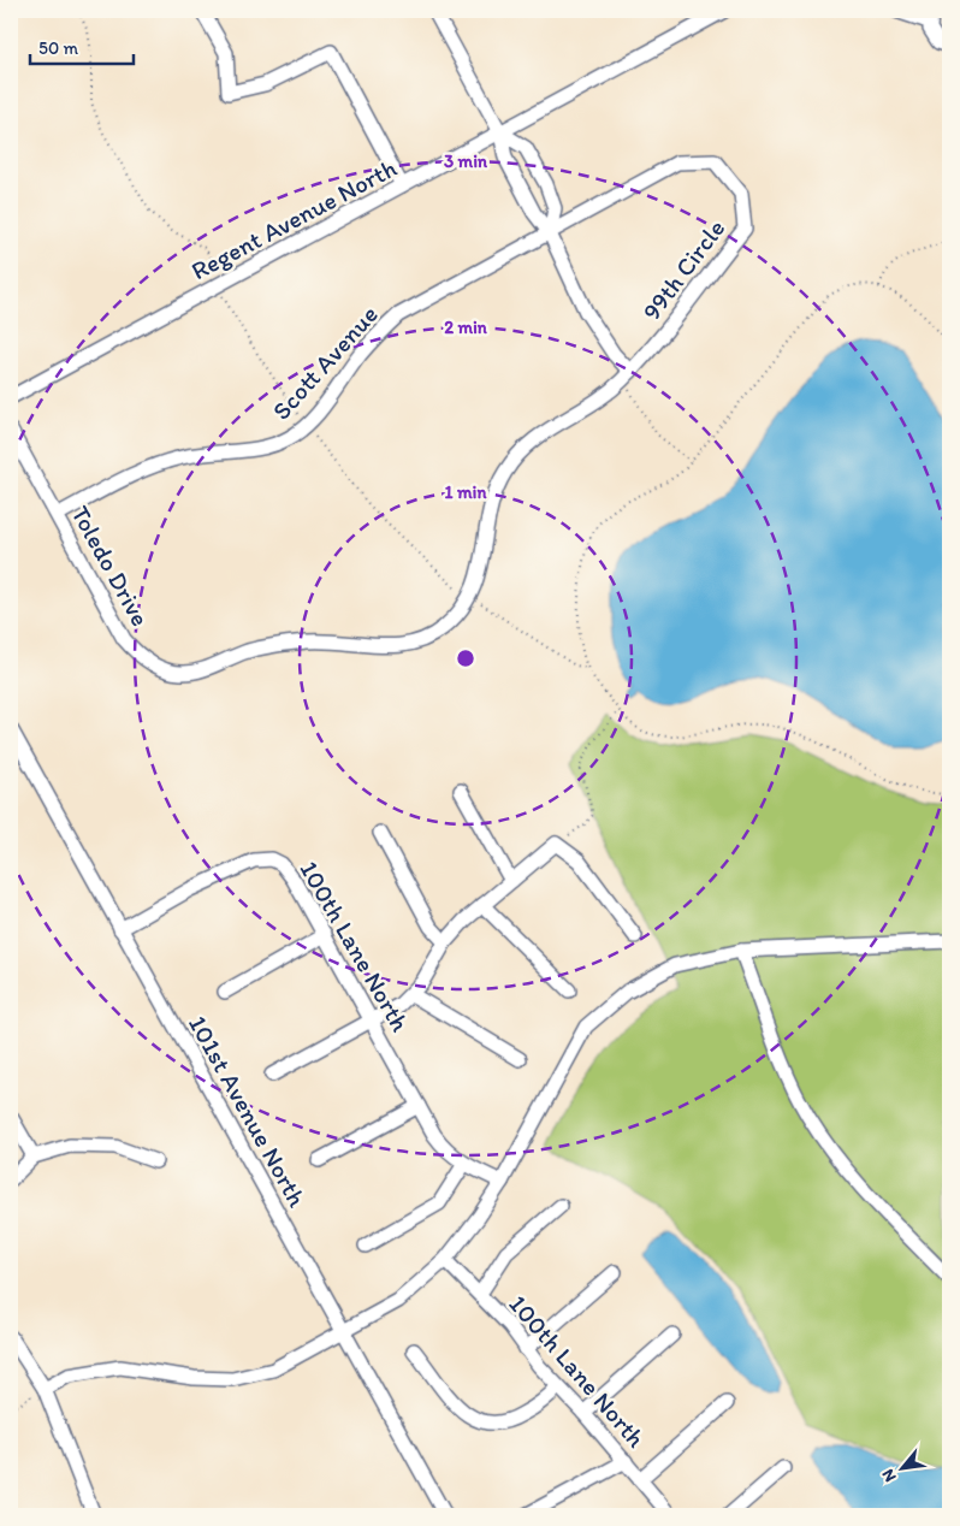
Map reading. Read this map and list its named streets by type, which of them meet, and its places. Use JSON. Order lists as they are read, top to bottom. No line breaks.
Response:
{"streets":{"street":["Regent Avenue North","99th Circle","Scott Avenue","Toledo Drive","100th Lane North","101st Avenue North"]},"crossings":[["99th Circle","Scott Avenue"],["99th Circle","Toledo Drive"],["Scott Avenue","Toledo Drive"],["100th Lane North","101st Avenue North"]],"scale_bar":"50 m","north":"bottom left","rings":["3 min","2 min","1 min"]}
